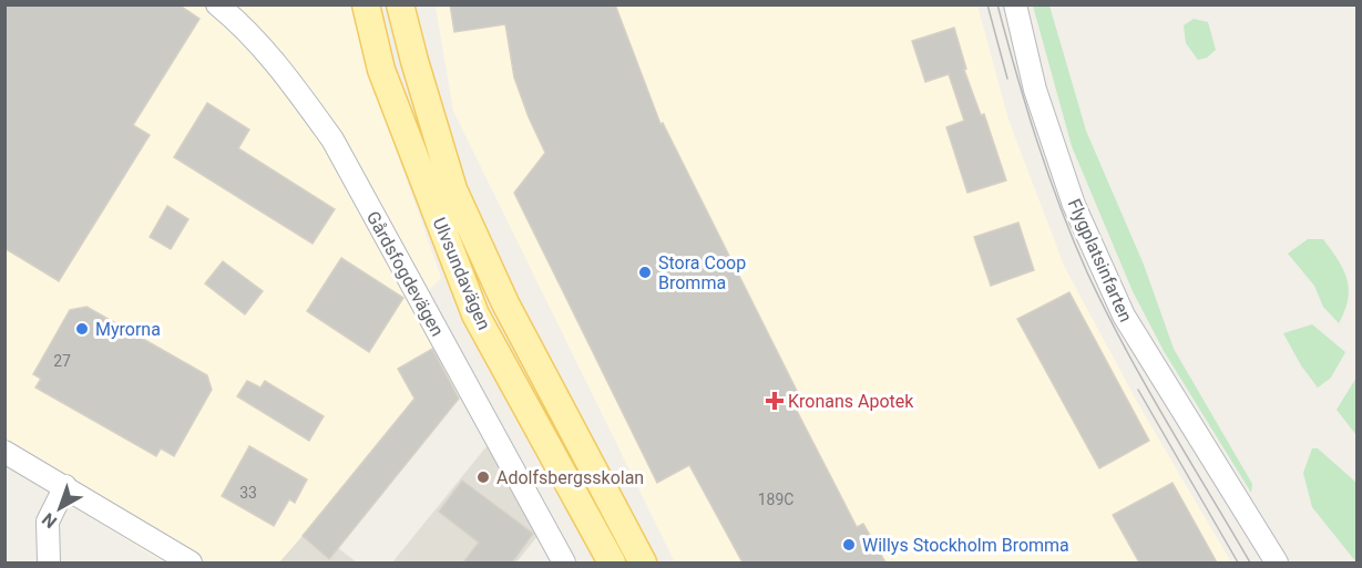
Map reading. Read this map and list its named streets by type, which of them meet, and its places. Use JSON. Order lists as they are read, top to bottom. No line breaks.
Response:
{"streets":{"main road":["Ulvsundavägen"],"street":["Flygplatsinfarten","Gårdsfogdevägen"]},"places":{"other":["Stora Coop Bromma","Myrorna","Adolfsbergsskolan","Willys Stockholm Bromma"],"health":["Kronans Apotek"]},"house_numbers":["27","33","189C"],"north":"bottom left"}
